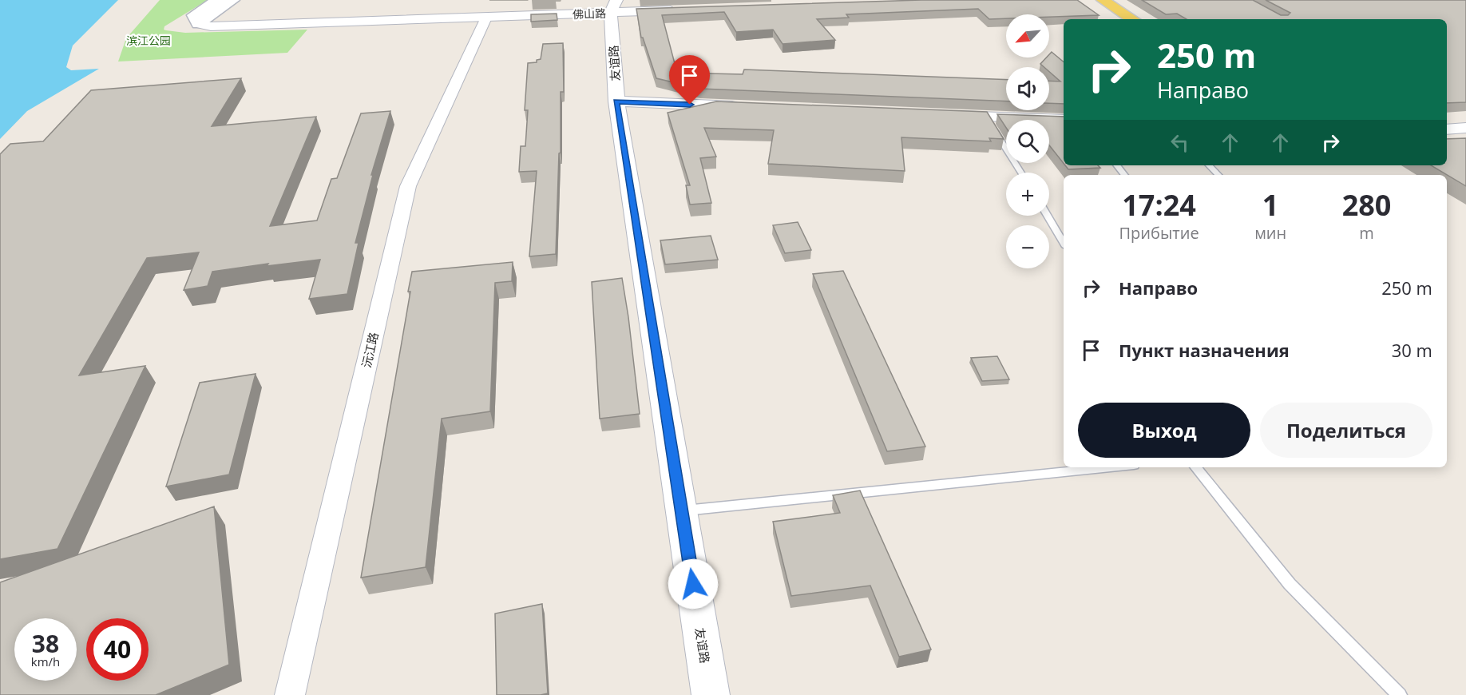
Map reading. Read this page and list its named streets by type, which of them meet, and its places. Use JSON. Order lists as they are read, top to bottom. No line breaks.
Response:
{"streets":{"street":["佛山路","友谊路","沅江路"]},"crossings":[["佛山路","友谊路"],["佛山路","沅江路"]],"parks":["滨江公园"],"north":"bottom left","page":{"map_buttons":["+","−"],"turn":["250 m","Направо"],"eta":["17:24","Прибытие","1","мин","280","m"],"list":[{"name":"Направо","value":"250 m"},{"name":"Пункт назначения","value":"30 m"}],"buttons":["Выход","Поделиться"],"speed":"38 km/h","limit":"40"}}
